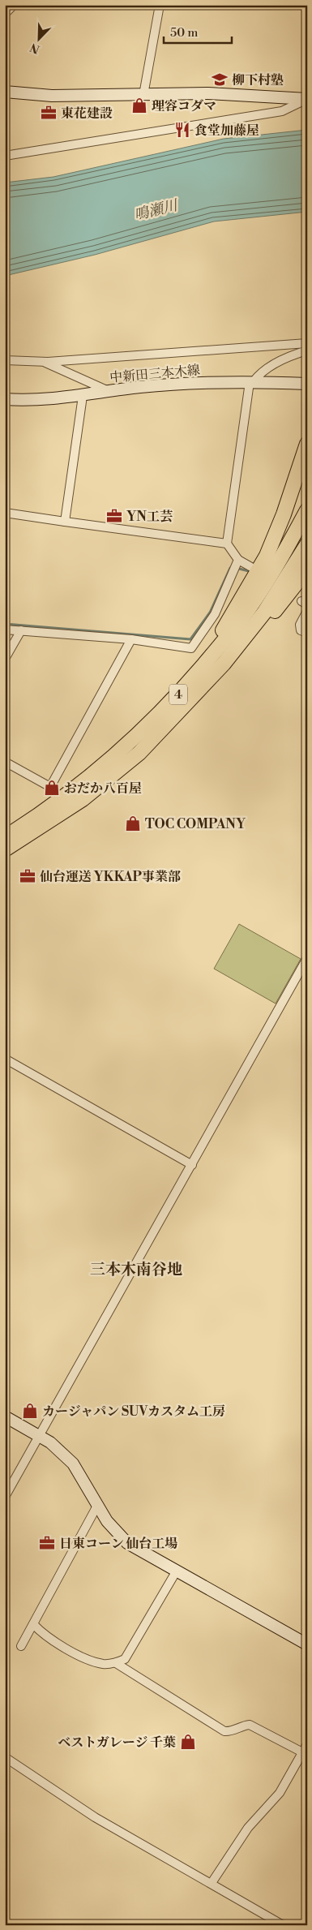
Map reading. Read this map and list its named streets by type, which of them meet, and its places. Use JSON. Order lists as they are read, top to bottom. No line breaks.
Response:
{"streets":{"highway":["4"],"main road":["中新田三本木線"]},"districts":["三本木南谷地"],"water":["鳴瀬川"],"places":{"school or university":["柳下村塾"],"shop":["理容コダマ","おだか八百屋","TOC COMPANY","カージャパン SUVカスタム工房","ベストガレージ 千葉"],"office":["東花建設","YN工芸","仙台運送 YKKAP事業部","日東コーン 仙台工場"],"restaurant":["食堂加藤屋"]},"scale_bar":"50 m","north":"bottom left"}
